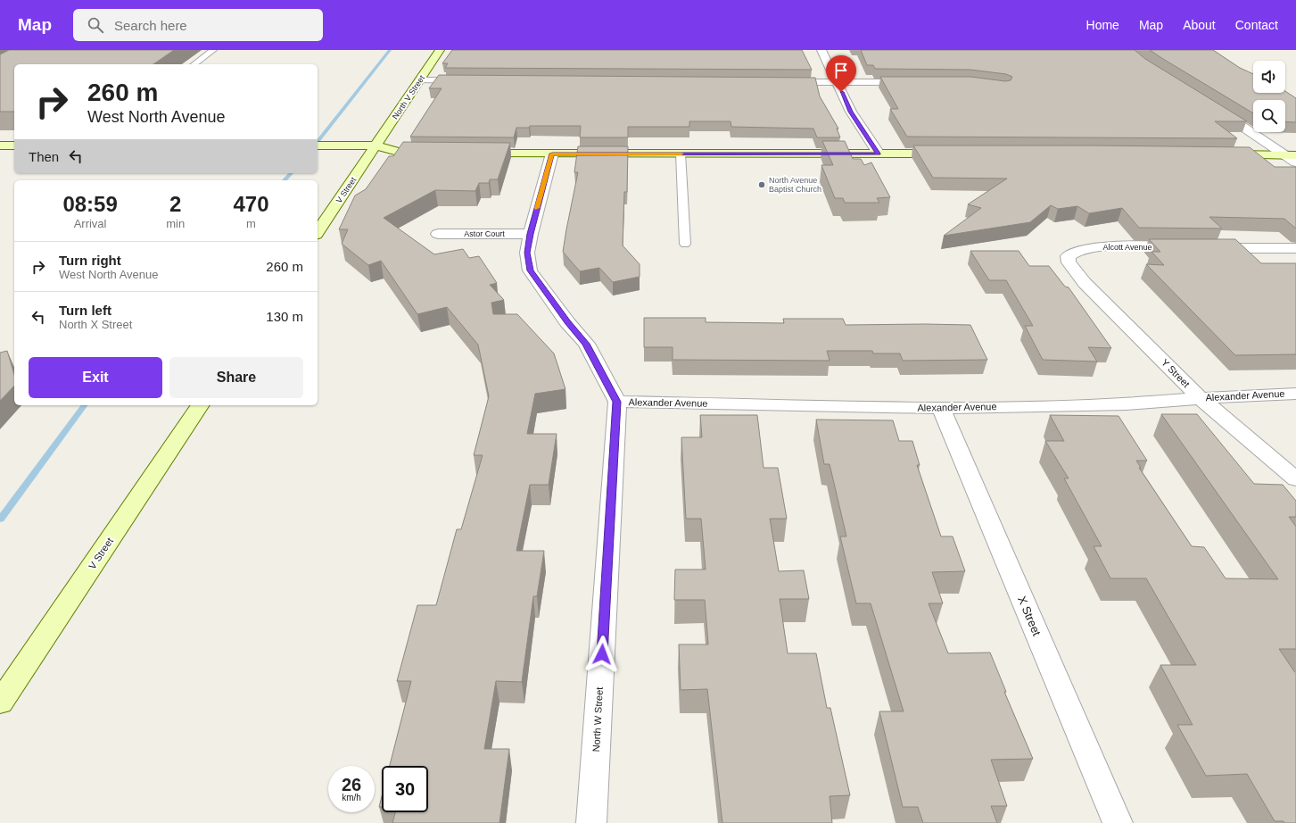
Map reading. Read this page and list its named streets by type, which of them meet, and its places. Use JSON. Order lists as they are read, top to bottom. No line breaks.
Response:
{"streets":{"street":["North V Street","V Street","Astor Court","Alcott Avenue","Y Street","Alexander Avenue","X Street","North W Street"]},"crossings":[["North V Street","V Street"],["Alcott Avenue","Y Street"],["Y Street","Alexander Avenue"],["Alexander Avenue","X Street"],["Alexander Avenue","North W Street"]],"places":["North Avenue Baptist Church"],"page":{"header":"Map","search":"Search here","nav":["Home","Map","About","Contact"],"turn":["260 m","West North Avenue"],"then":"Then","eta":["08:59","Arrival","2","min","470","m"],"list":[{"name":"Turn right","note":"West North Avenue","value":"260 m"},{"name":"Turn left","note":"North X Street","value":"130 m"}],"buttons":["Exit","Share"],"speed":"26 km/h","limit":"30"}}
